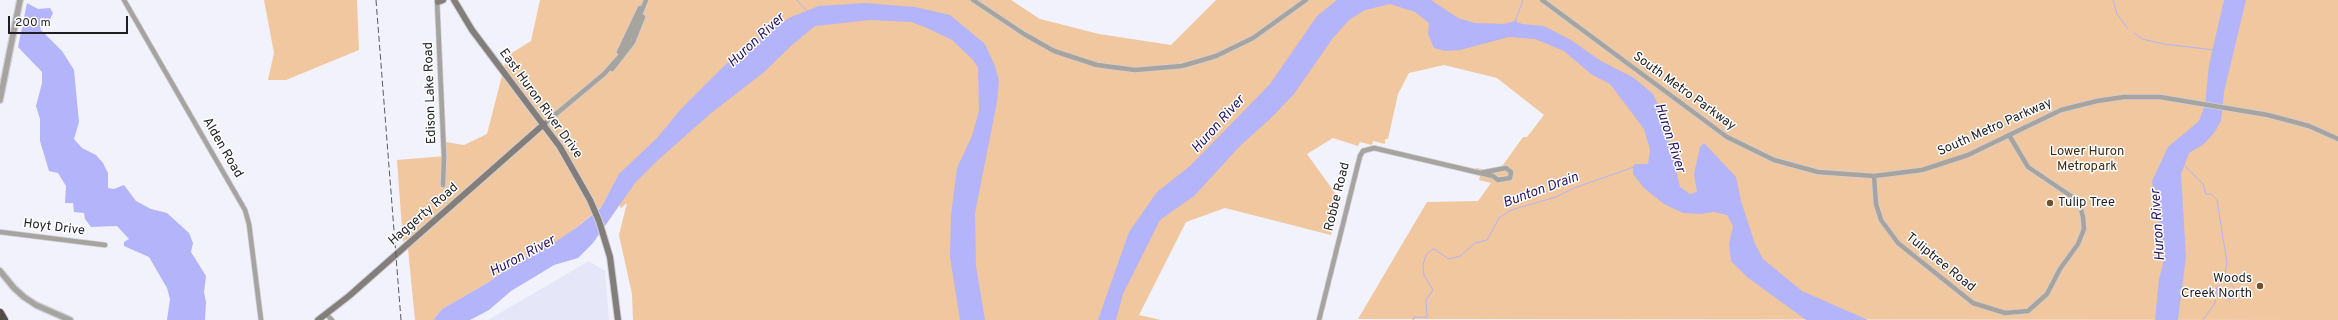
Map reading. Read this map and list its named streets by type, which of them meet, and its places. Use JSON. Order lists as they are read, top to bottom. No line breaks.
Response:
{"streets":{"main road":["East Huron River Drive","Haggerty Road"],"street":["South Metro Parkway","Edison Lake Road","Alden Road","Robbe Road","Hoyt Drive","Tuliptree Road"]},"crossings":[["South Metro Parkway","Tuliptree Road"],["East Huron River Drive","Haggerty Road"]],"water":["Huron River","Bunton Drain"],"parks":["Lower Huron Metropark"],"places":["Tulip Tree","Woods Creek North"],"scale_bar":"200 m"}
